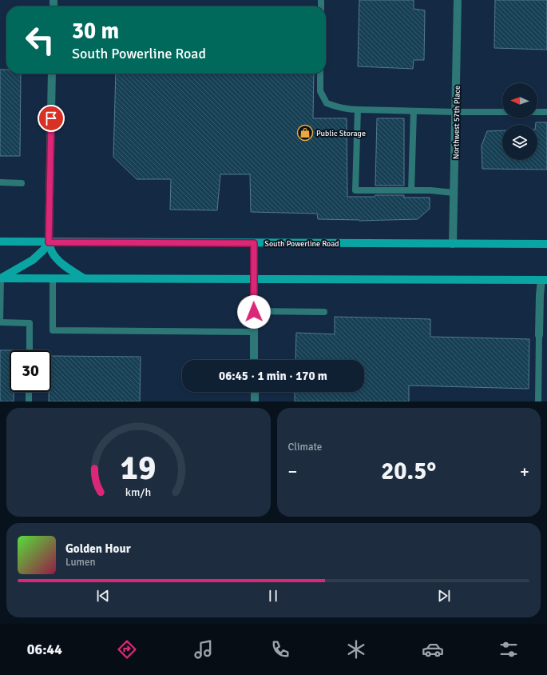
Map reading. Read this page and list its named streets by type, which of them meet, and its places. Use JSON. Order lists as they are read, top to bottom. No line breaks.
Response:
{"streets":{"main road":["South Powerline Road"],"street":["Northwest 57th Place"]},"crossings":[["Northwest 57th Place","South Powerline Road"]],"places":{"shop":["Public Storage"]},"north":"left","page":{"turn":["30 m","South Powerline Road"],"limit":"30","trip":"06:45 · 1 min · 170 m","tile":"Climate","heat":["−","20.5°","+"],"song":["Golden Hour","Lumen"],"tabs":"06:44","gauge":["19","km/h"]}}
